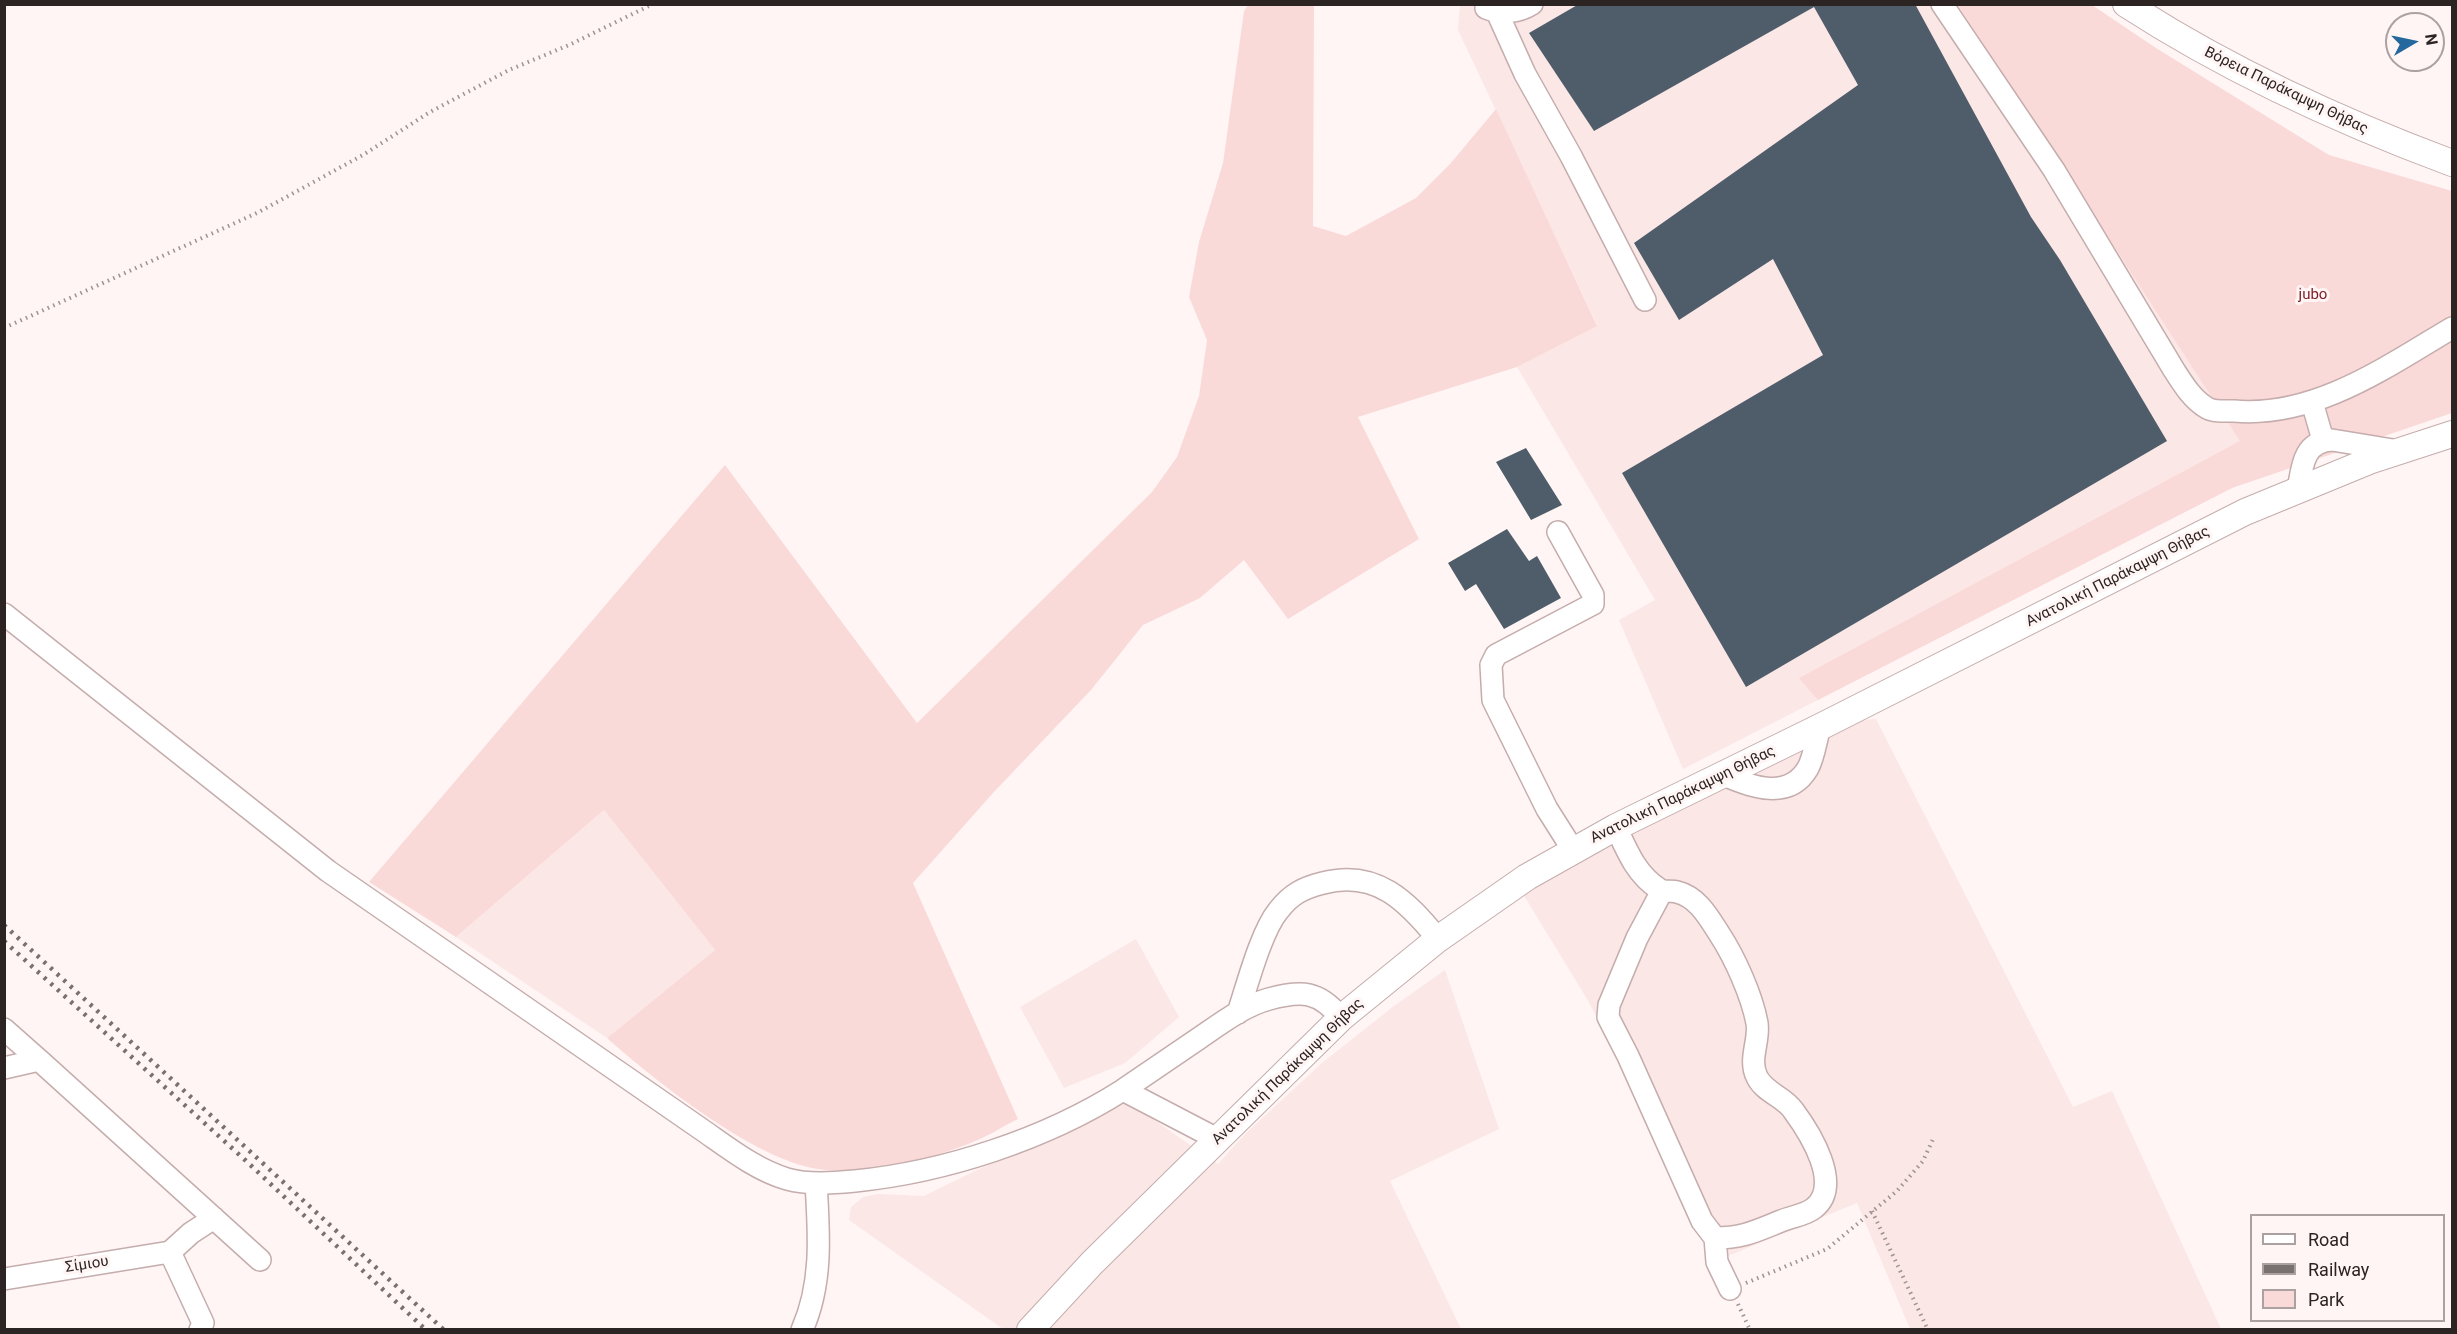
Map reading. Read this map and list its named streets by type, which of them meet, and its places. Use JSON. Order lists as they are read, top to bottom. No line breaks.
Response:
{"streets":{"main road":["Βόρεια Παράκαμψη Θήβας","Ανατολική Παράκαμψη Θήβας"],"street":["Σίμιου"]},"parks":["jubo"],"legend":["Road","Railway","Park"],"north":"right"}
